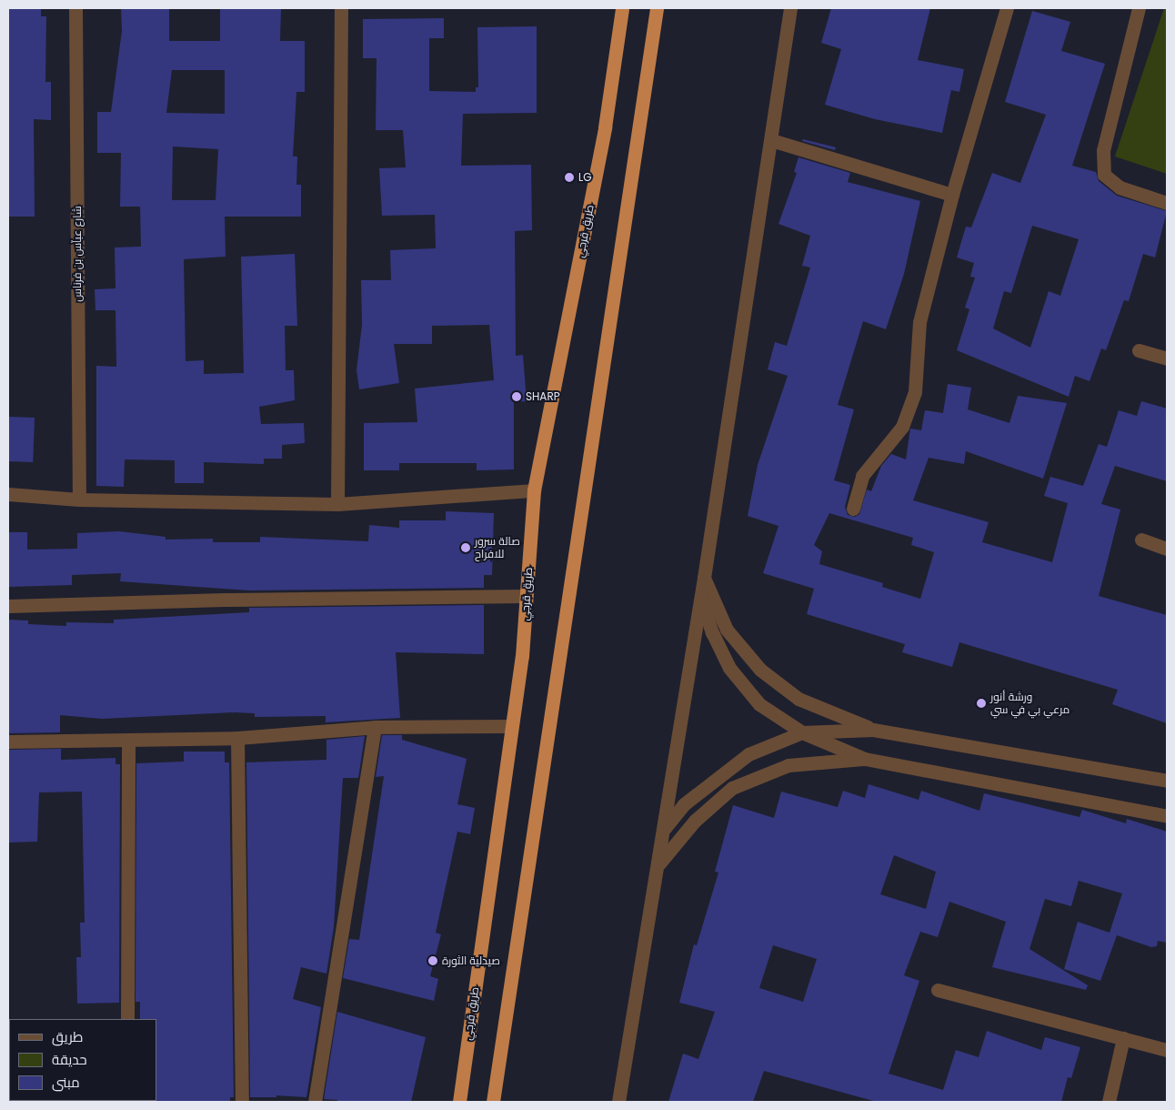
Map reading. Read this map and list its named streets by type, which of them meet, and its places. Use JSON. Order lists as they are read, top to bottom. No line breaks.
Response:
{"streets":{"highway":["طريق قرجي"],"street":["شارع عباّس بن فرناس"]},"places":["LG","SHARP","صالة سرور للافراح","ورشة أنور مرعي بي في سي","صيدلية الثورة"],"legend":["طريق","حديقة","مبنى"]}
